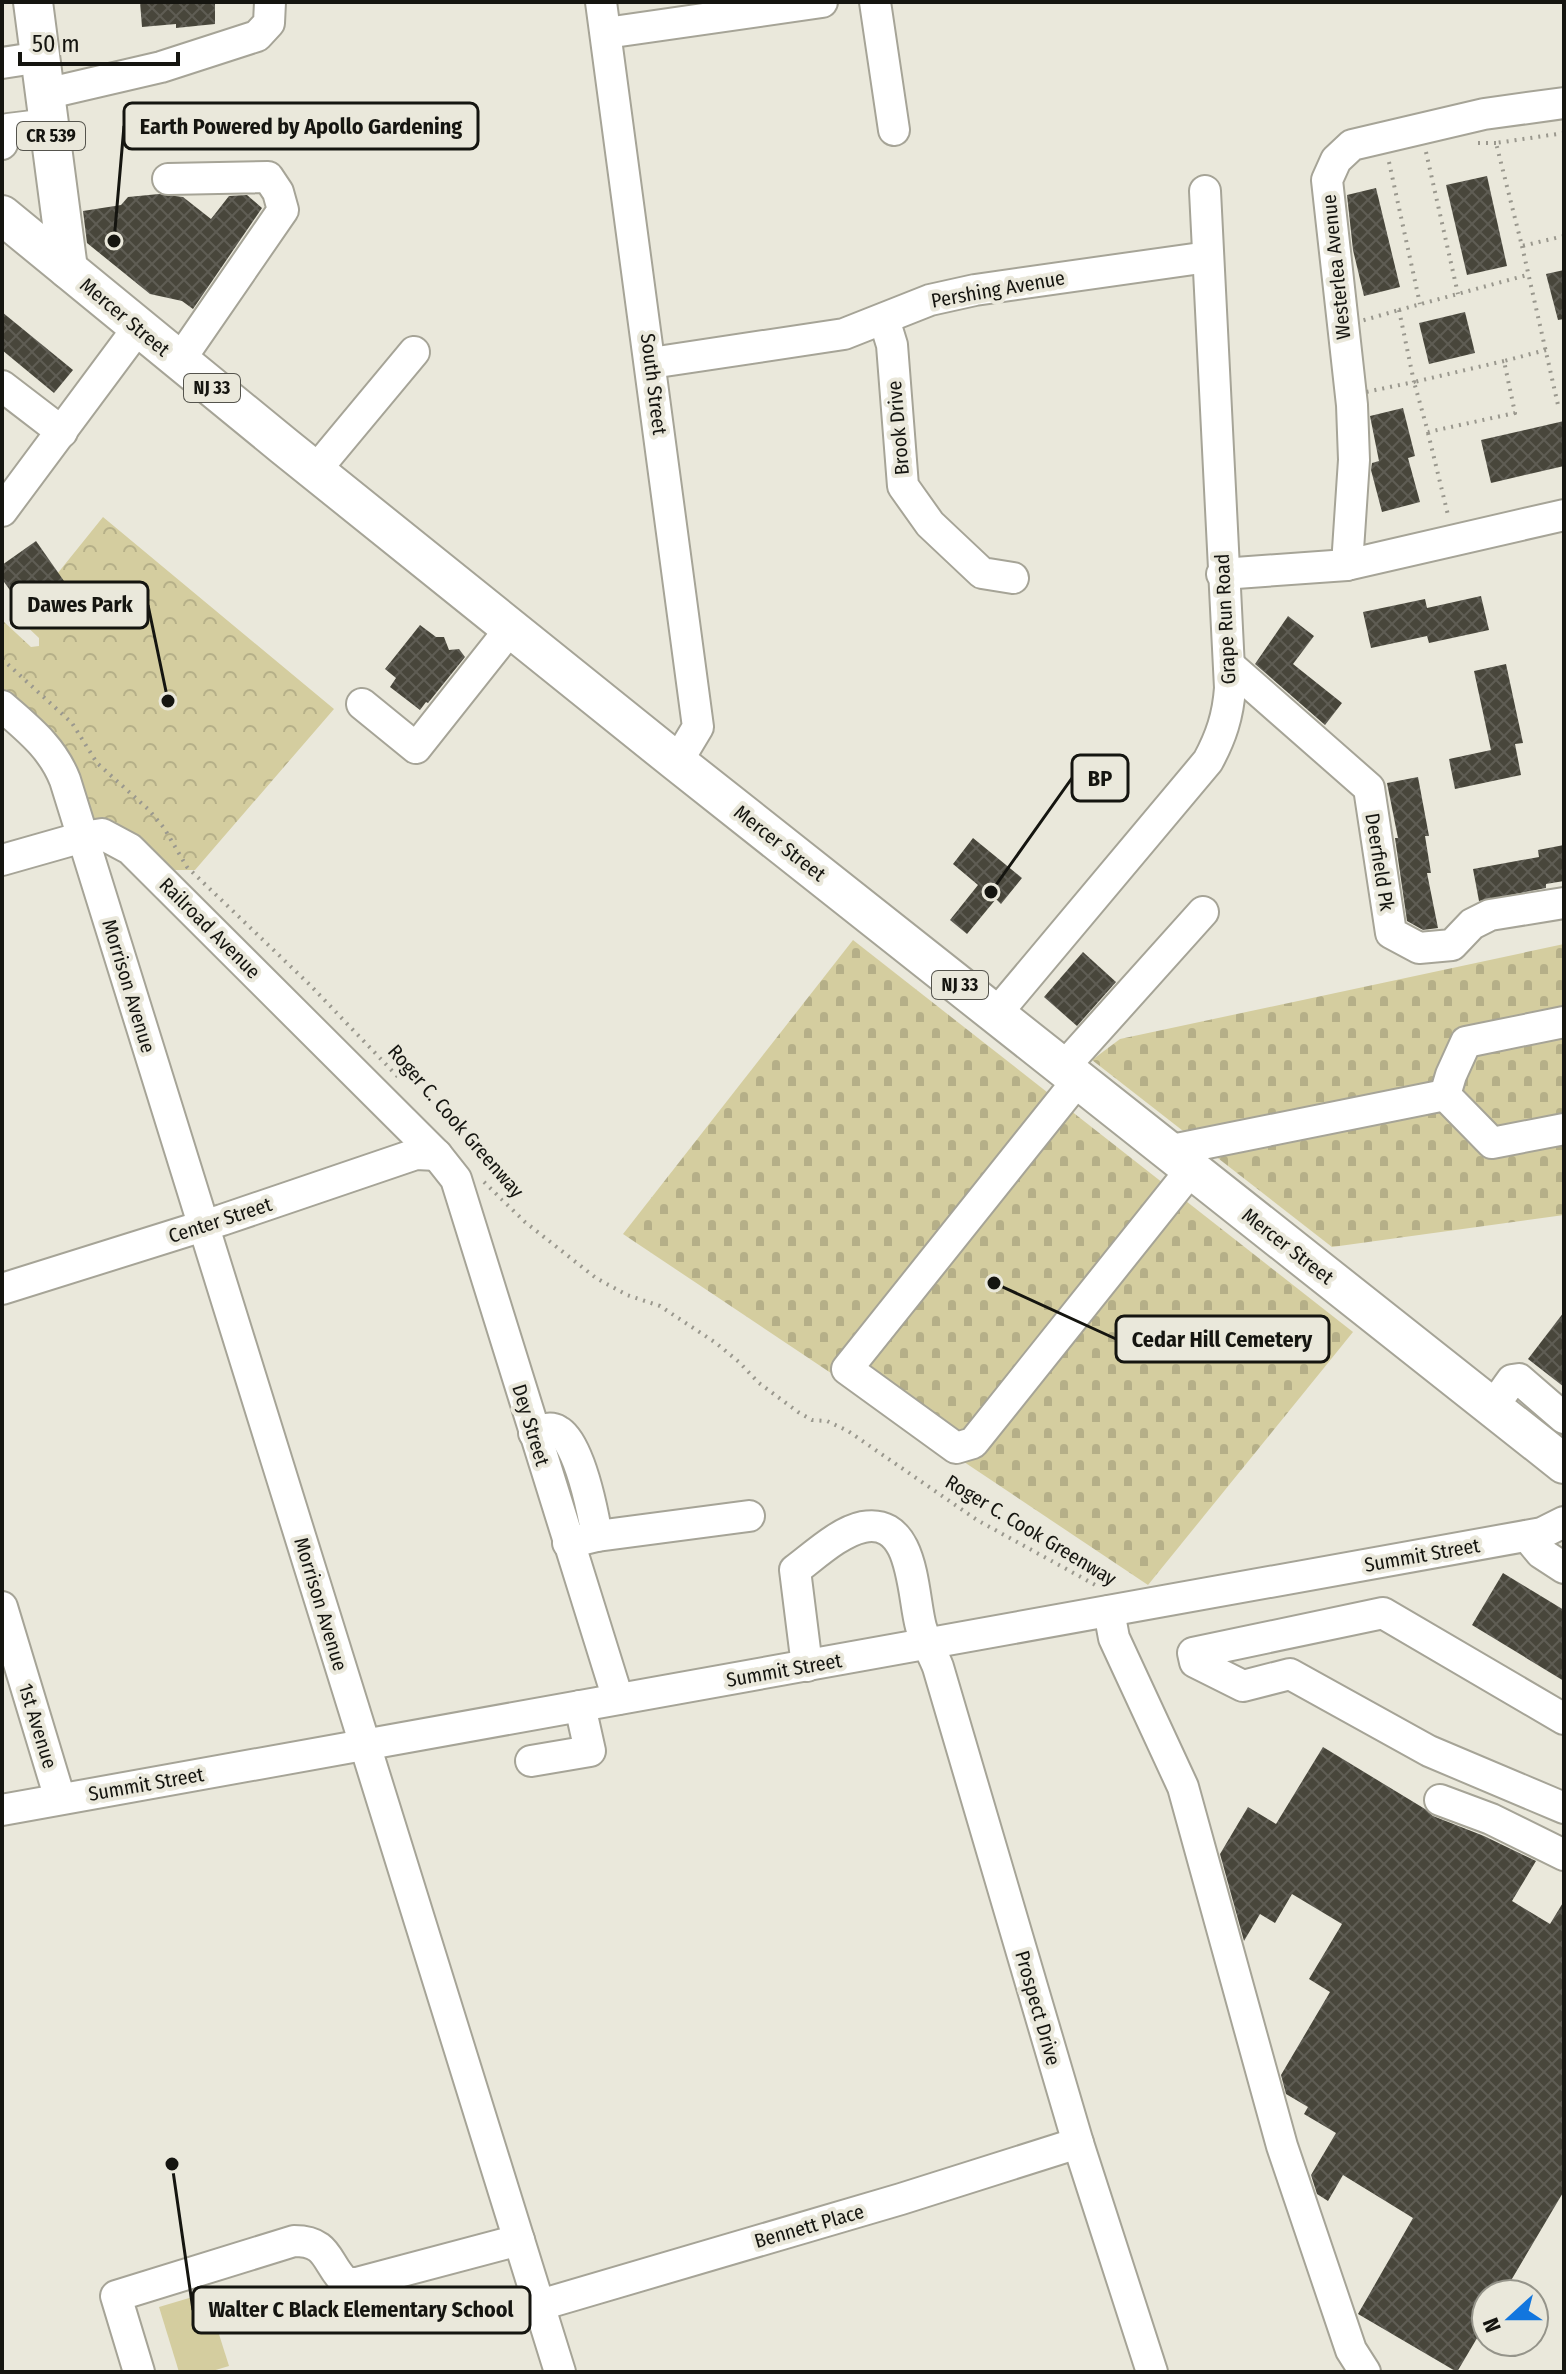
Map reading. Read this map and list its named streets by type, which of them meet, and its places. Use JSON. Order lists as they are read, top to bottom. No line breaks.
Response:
{"streets":{"main road":["CR 539","Mercer Street","NJ 33"],"street":["Westerlea Avenue","Pershing Avenue","South Street","Brook Drive","Grape Run Road","Deerfield Pk","Railroad Avenue","Morrison Avenue","Center Street","Dey Street","Summit Street","1st Avenue","Prospect Drive","Bennett Place"],"path":["Roger C. Cook Greenway"]},"crossings":[["CR 539","Mercer Street"],["Pershing Avenue","South Street"],["Pershing Avenue","Brook Drive"],["Pershing Avenue","Grape Run Road"],["Mercer Street","South Street"],["Mercer Street","Grape Run Road"],["Grape Run Road","Deerfield Pk"],["Railroad Avenue","Morrison Avenue"],["Railroad Avenue","Center Street"],["Railroad Avenue","Dey Street"],["Morrison Avenue","Center Street"],["Morrison Avenue","Summit Street"],["Morrison Avenue","Bennett Place"],["Roger C. Cook Greenway","Summit Street"],["Center Street","Dey Street"],["Dey Street","Summit Street"],["Summit Street","1st Avenue"],["Summit Street","Prospect Drive"],["Prospect Drive","Bennett Place"]],"places":["Earth Powered by Apollo Gardening","Dawes Park","BP","Cedar Hill Cemetery","Walter C Black Elementary School"],"scale_bar":"50 m","north":"left"}
